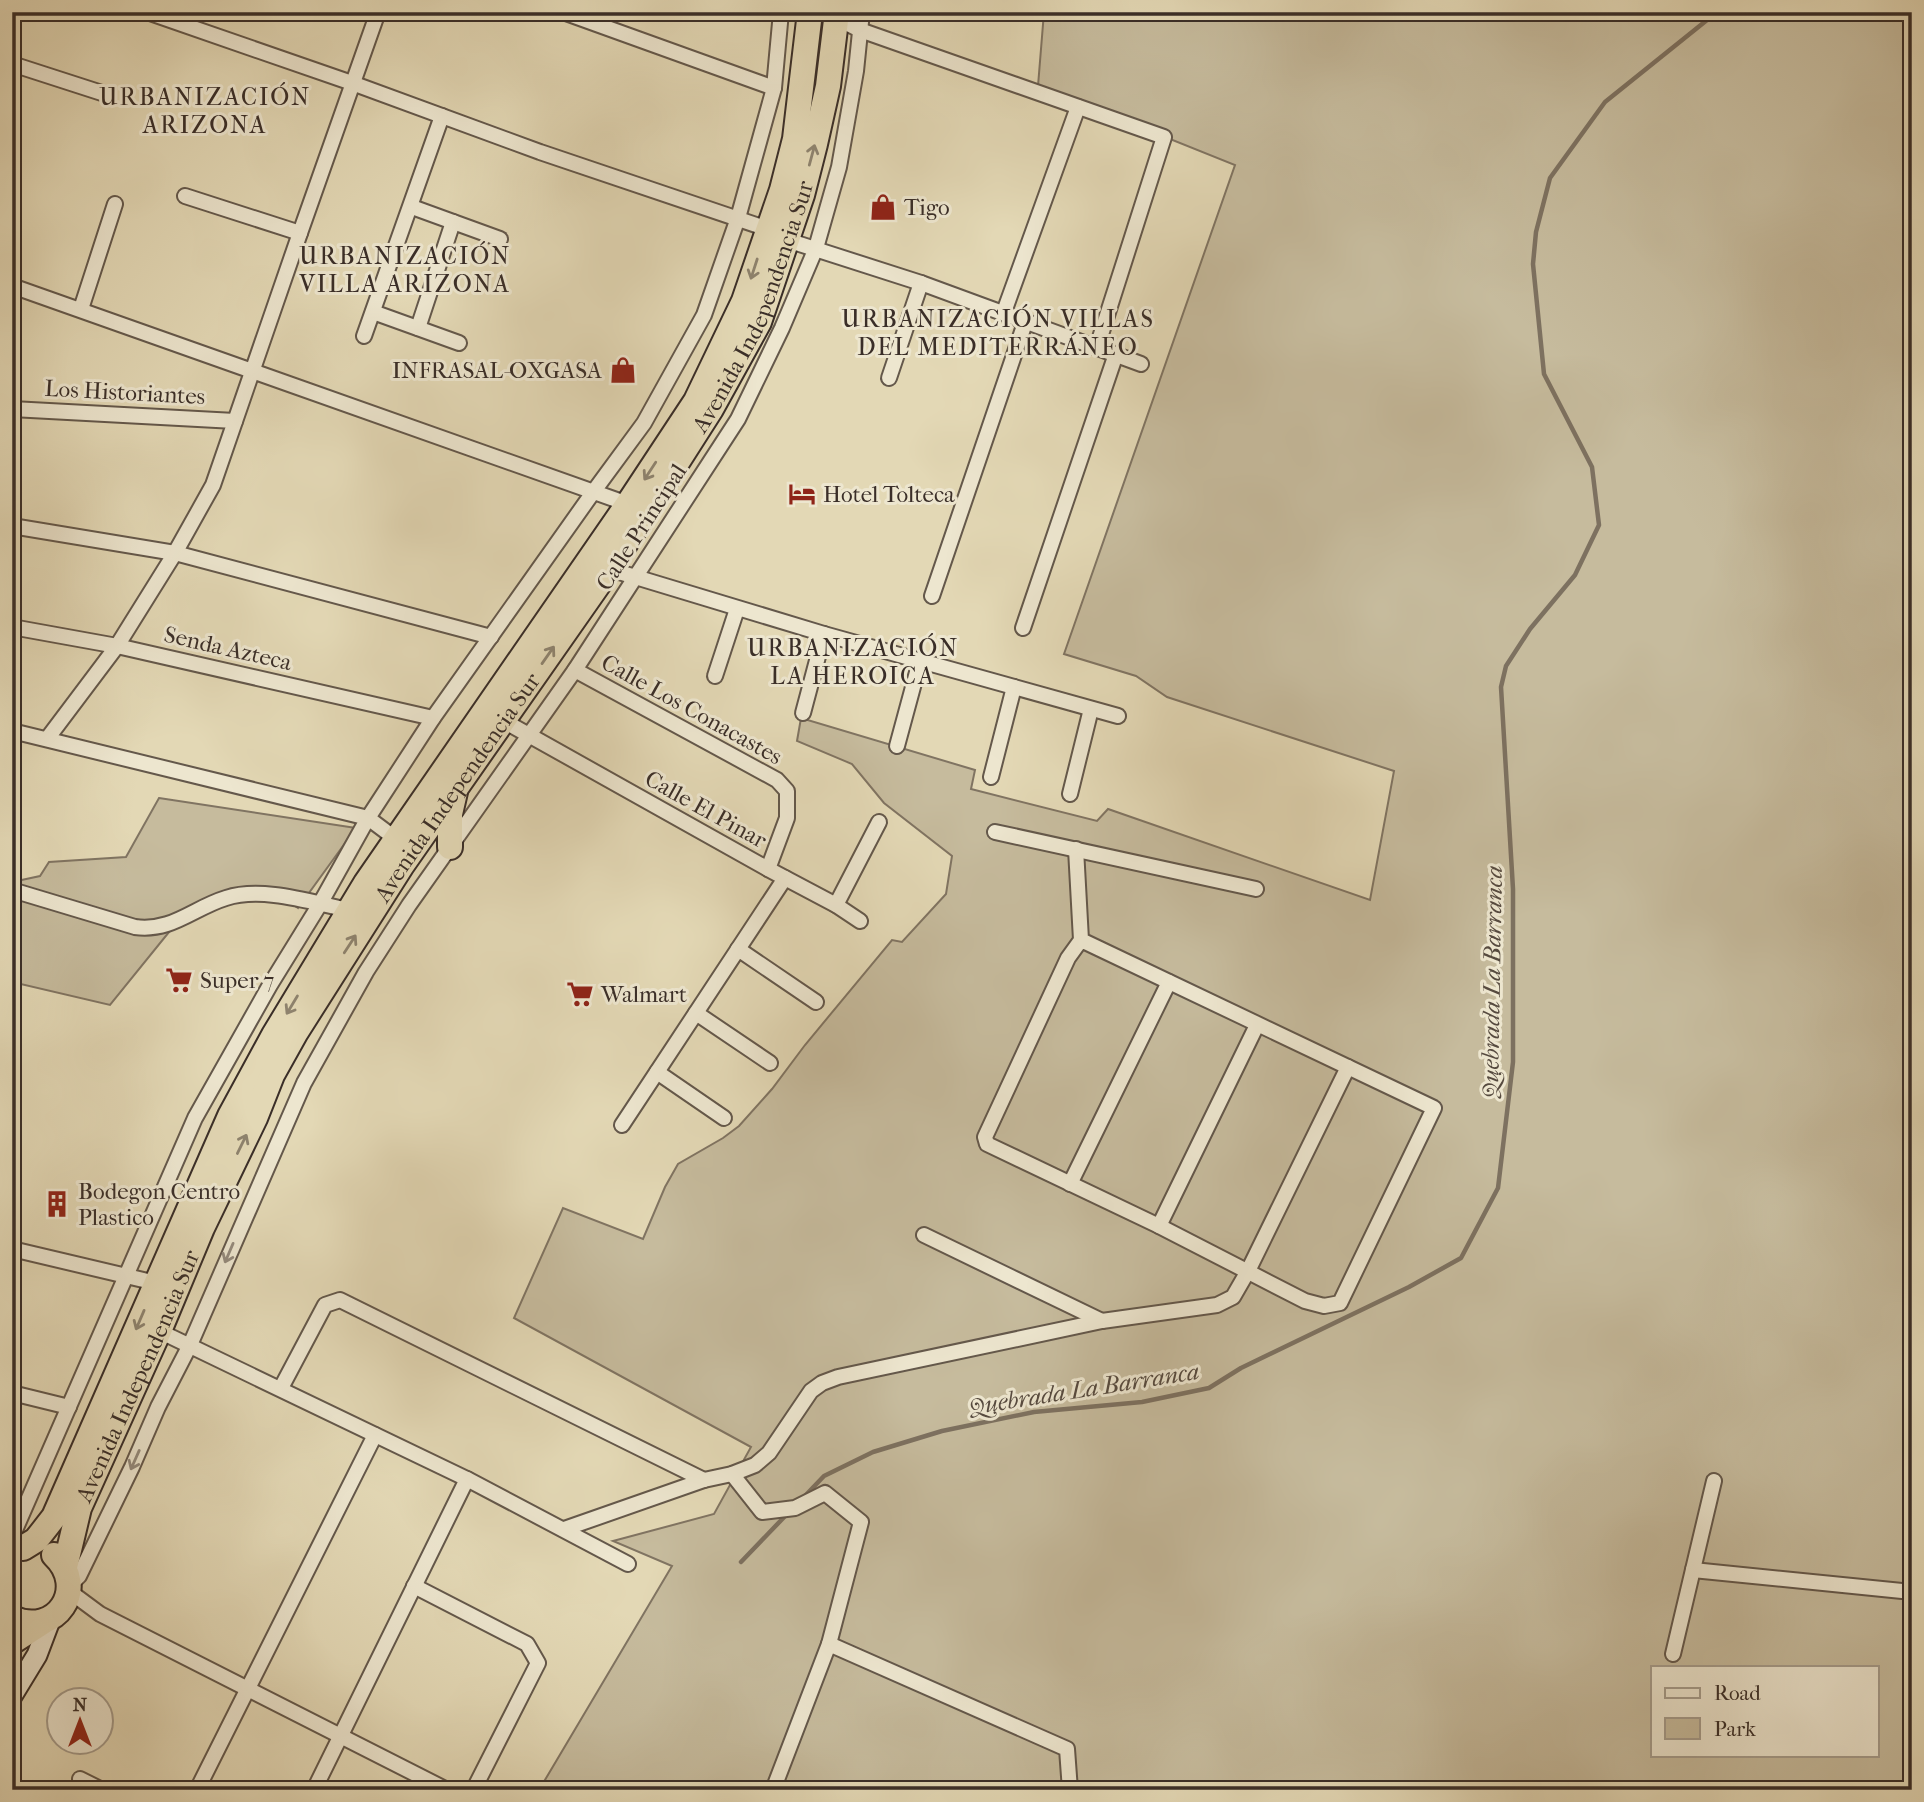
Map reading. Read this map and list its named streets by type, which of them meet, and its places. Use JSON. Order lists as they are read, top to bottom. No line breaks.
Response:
{"streets":{"highway":["Avenida Independencia Sur"],"street":["Los Historiantes","Calle Principal","Senda Azteca","Calle Los Conacastes","Calle El Pinar"]},"crossings":[["Avenida Independencia Sur","Calle Principal"],["Avenida Independencia Sur","Calle El Pinar"],["Calle Principal","Calle Los Conacastes"],["Calle Principal","Calle El Pinar"],["Calle Los Conacastes","Calle El Pinar"]],"districts":["URBANIZACIÓN ARIZONA","URBANIZACIÓN VILLA ARIZONA","URBANIZACIÓN VILLAS DEL MEDITERRÁNEO","URBANIZACIÓN LA HEROICA"],"water":["Quebrada La Barranca"],"places":{"shop":["Tigo","INFRASAL-OXGASA"],"hotel":["Hotel Tolteca"],"supermarket":["Super 7","Walmart"],"building":["Bodegon Centro Plastico"]},"legend":["Road","Park"],"north":"top"}
